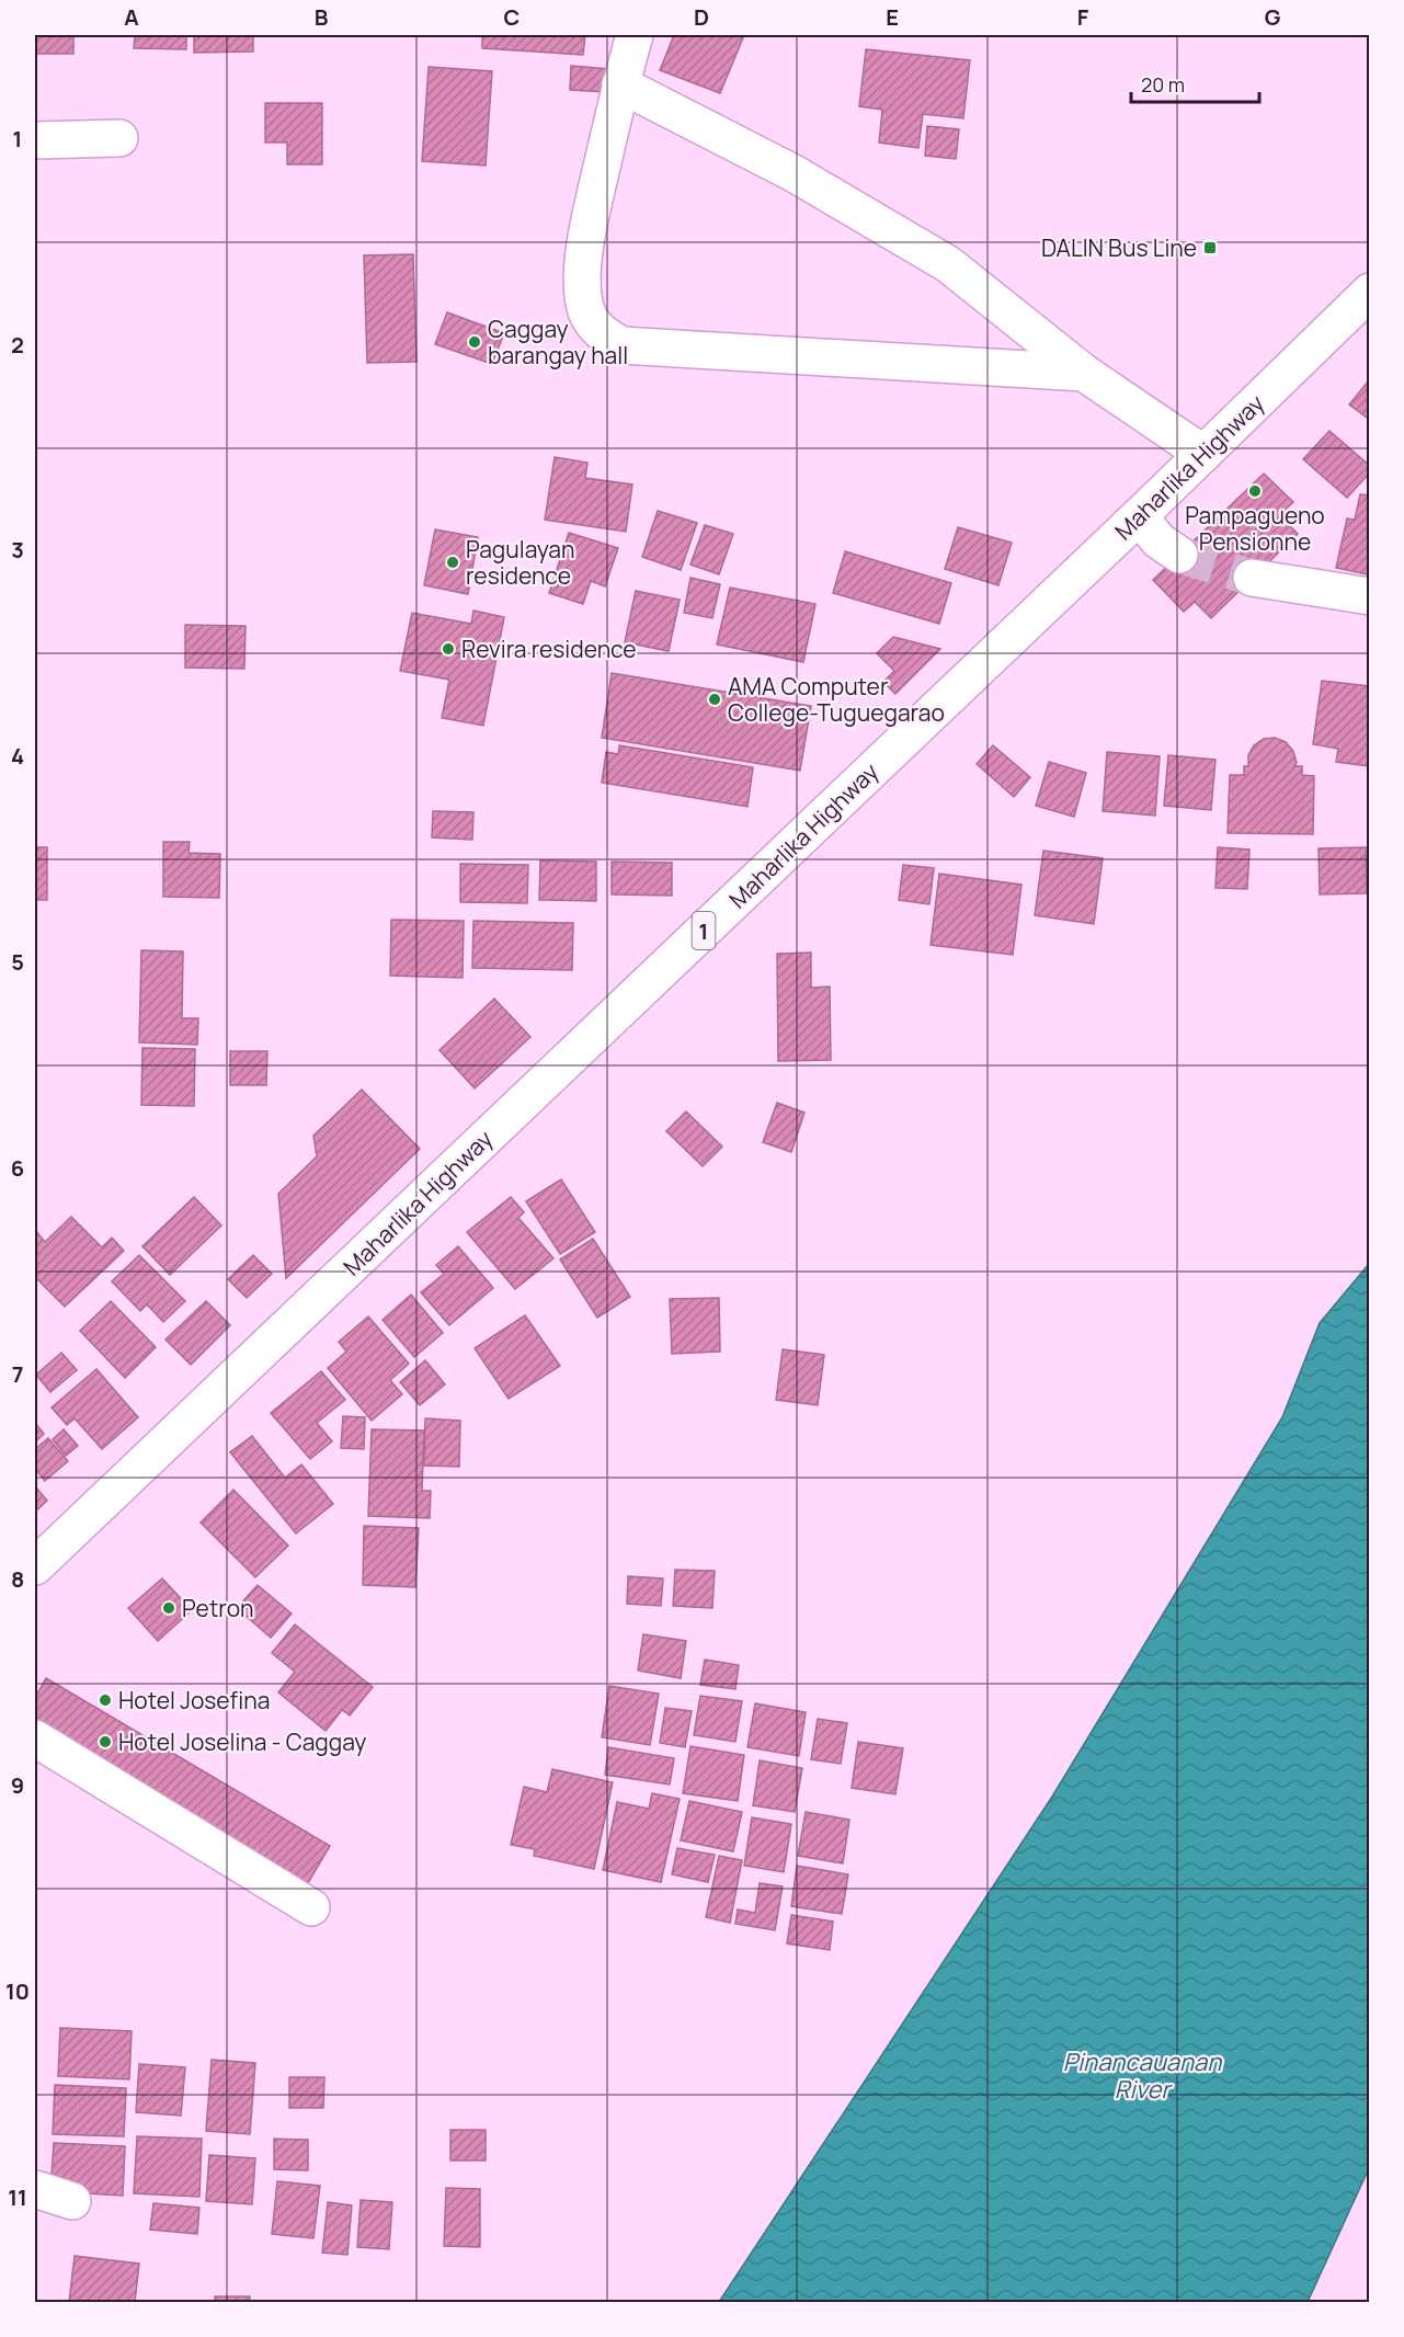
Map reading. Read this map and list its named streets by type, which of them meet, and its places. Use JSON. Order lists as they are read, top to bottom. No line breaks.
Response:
{"streets":{"main road":["Maharlika Highway","1"]},"water":["Pinancauanan River"],"places":{"transit":["DALIN Bus Line"],"other":["Caggay barangay hall","Pampagueno Pensionne","Pagulayan residence","Revira residence","AMA Computer College-Tuguegarao","Petron","Hotel Josefina","Hotel Joselina - Caggay"]},"scale_bar":"20 m","grid":{"columns":["A","B","C","D","E","F","G"],"rows":["1","2","3","4","5","6","7","8","9","10","11"]}}
